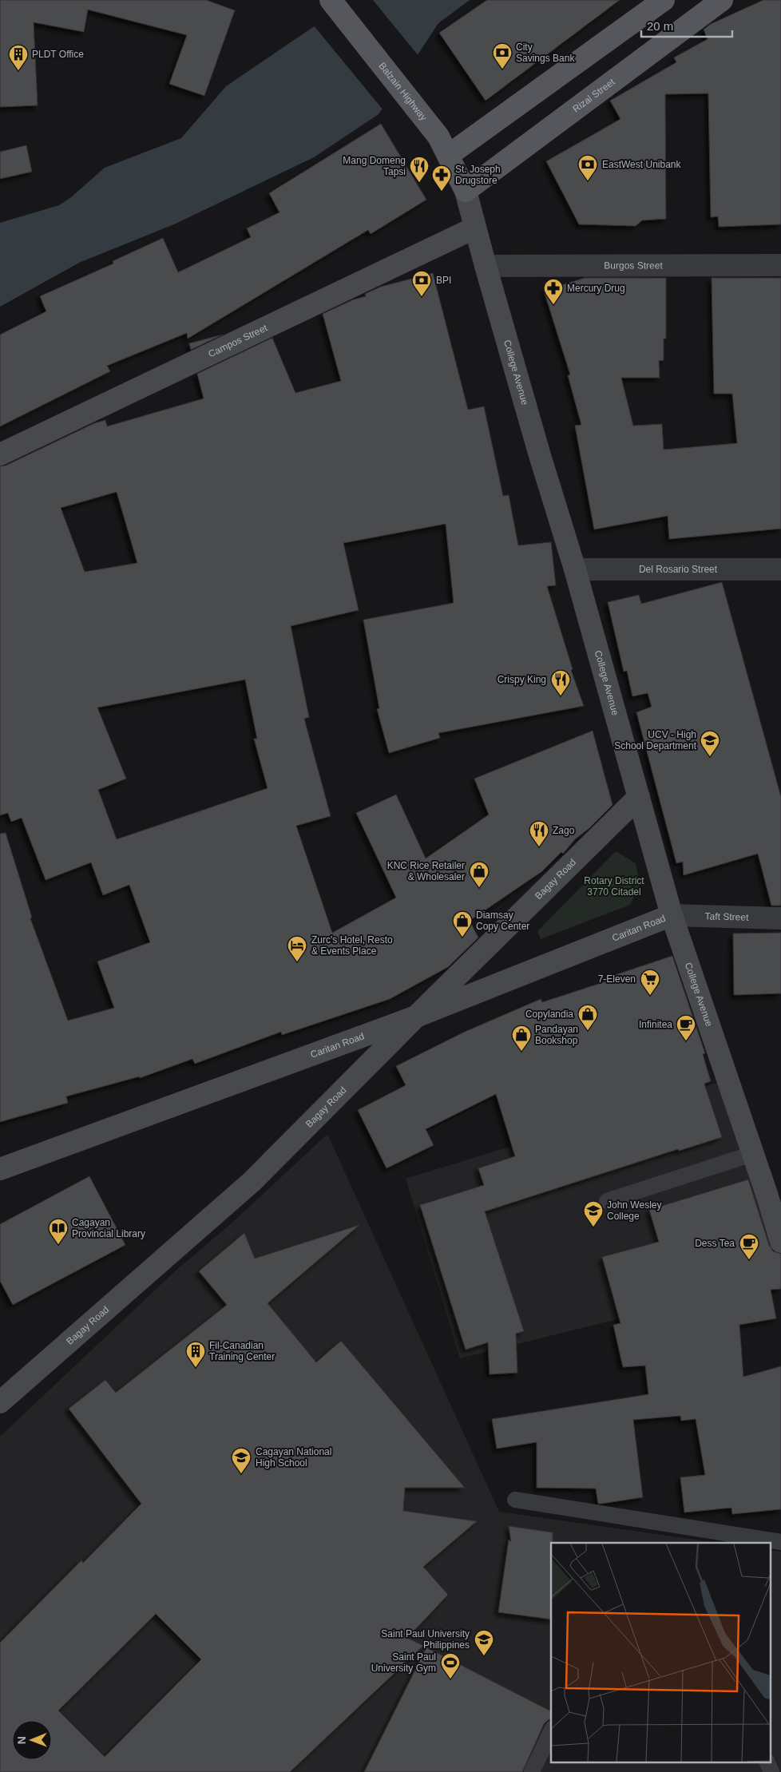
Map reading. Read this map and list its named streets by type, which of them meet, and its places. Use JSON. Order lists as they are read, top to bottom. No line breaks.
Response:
{"streets":{"main road":["Balzain Highway","Rizal Street","Campos Street","College Avenue","Bagay Road","Caritan Road"],"street":["Burgos Street","Del Rosario Street","Taft Street"]},"crossings":[["Balzain Highway","Rizal Street"],["Balzain Highway","College Avenue"],["Rizal Street","College Avenue"],["Burgos Street","College Avenue"],["Campos Street","College Avenue"],["College Avenue","Del Rosario Street"],["College Avenue","Bagay Road"],["College Avenue","Taft Street"],["College Avenue","Caritan Road"],["Bagay Road","Caritan Road"],["Taft Street","Caritan Road"]],"parks":["Rotary District 3770 Citadel"],"places":{"bank":["City Savings Bank","EastWest Unibank","BPI"],"building":["PLDT Office","Fil-Canadian Training Center"],"restaurant":["Mang Domeng Tapsi","Crispy King","Zago"],"pharmacy":["St. Joseph Drugstore","Mercury Drug"],"school or university":["UCV - High School Department","John Wesley College","Cagayan National High School","Saint Paul University Philippines"],"shop":["KNC Rice Retailer & Wholesaler","Diamsay Copy Center","Copylandia","Pandayan Bookshop"],"hotel":["Zurc's Hotel, Resto & Events Place"],"supermarket":["7-Eleven"],"cafe":["Infinitea","Dess Tea"],"library":["Cagayan Provincial Library"],"sports":["Saint Paul University Gym"]},"scale_bar":"20 m","north":"left"}
